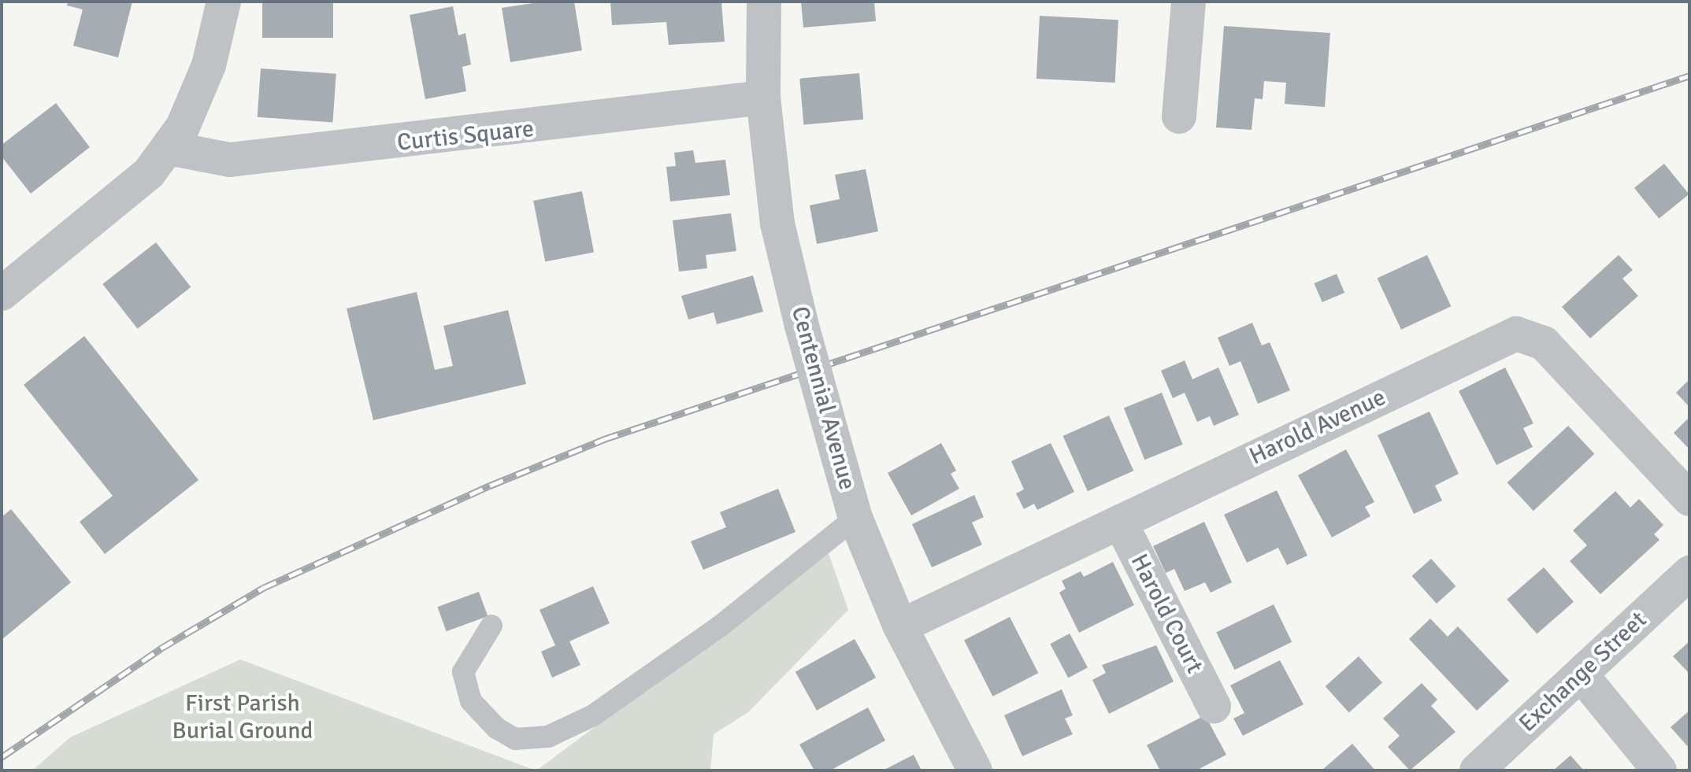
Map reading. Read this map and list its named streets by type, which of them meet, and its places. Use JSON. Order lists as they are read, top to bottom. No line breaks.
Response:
{"streets":{"street":["Curtis Square","Centennial Avenue","Harold Avenue","Harold Court","Exchange Street"]},"crossings":[["Curtis Square","Centennial Avenue"],["Centennial Avenue","Harold Avenue"],["Harold Avenue","Harold Court"]],"parks":["First Parish Burial Ground"]}
